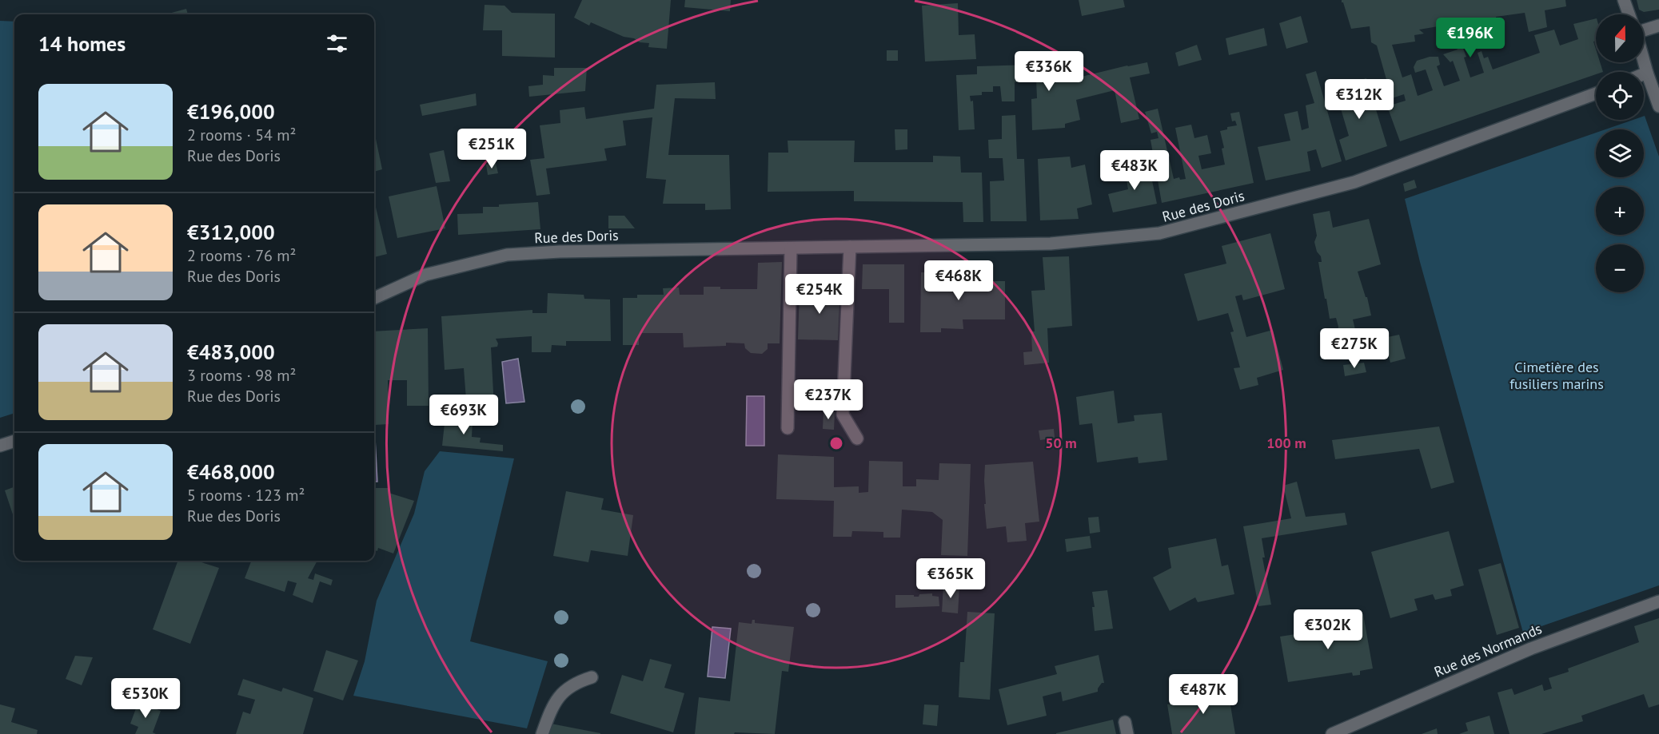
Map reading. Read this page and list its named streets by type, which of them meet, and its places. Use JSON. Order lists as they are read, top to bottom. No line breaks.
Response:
{"streets":{"street":["Rue des Doris","Rue des Normands"]},"parks":["Cimetière des fusiliers marins"],"north":"top","page":{"map_buttons":["+","−"],"heading":"14 homes","price":["€196K","€336K","€312K","€251K","€483K","€468K","€254K","€275K","€237K","€693K","€365K","€302K","€487K","€530K"],"list":[{"name":"€196,000","note":"2 rooms · 54 m² · Rue des Doris"},{"name":"€312,000","note":"2 rooms · 76 m² · Rue des Doris"},{"name":"€483,000","note":"3 rooms · 98 m² · Rue des Doris"},{"name":"€468,000","note":"5 rooms · 123 m² · Rue des Doris"}]},"rings":["50 m","100 m"]}
